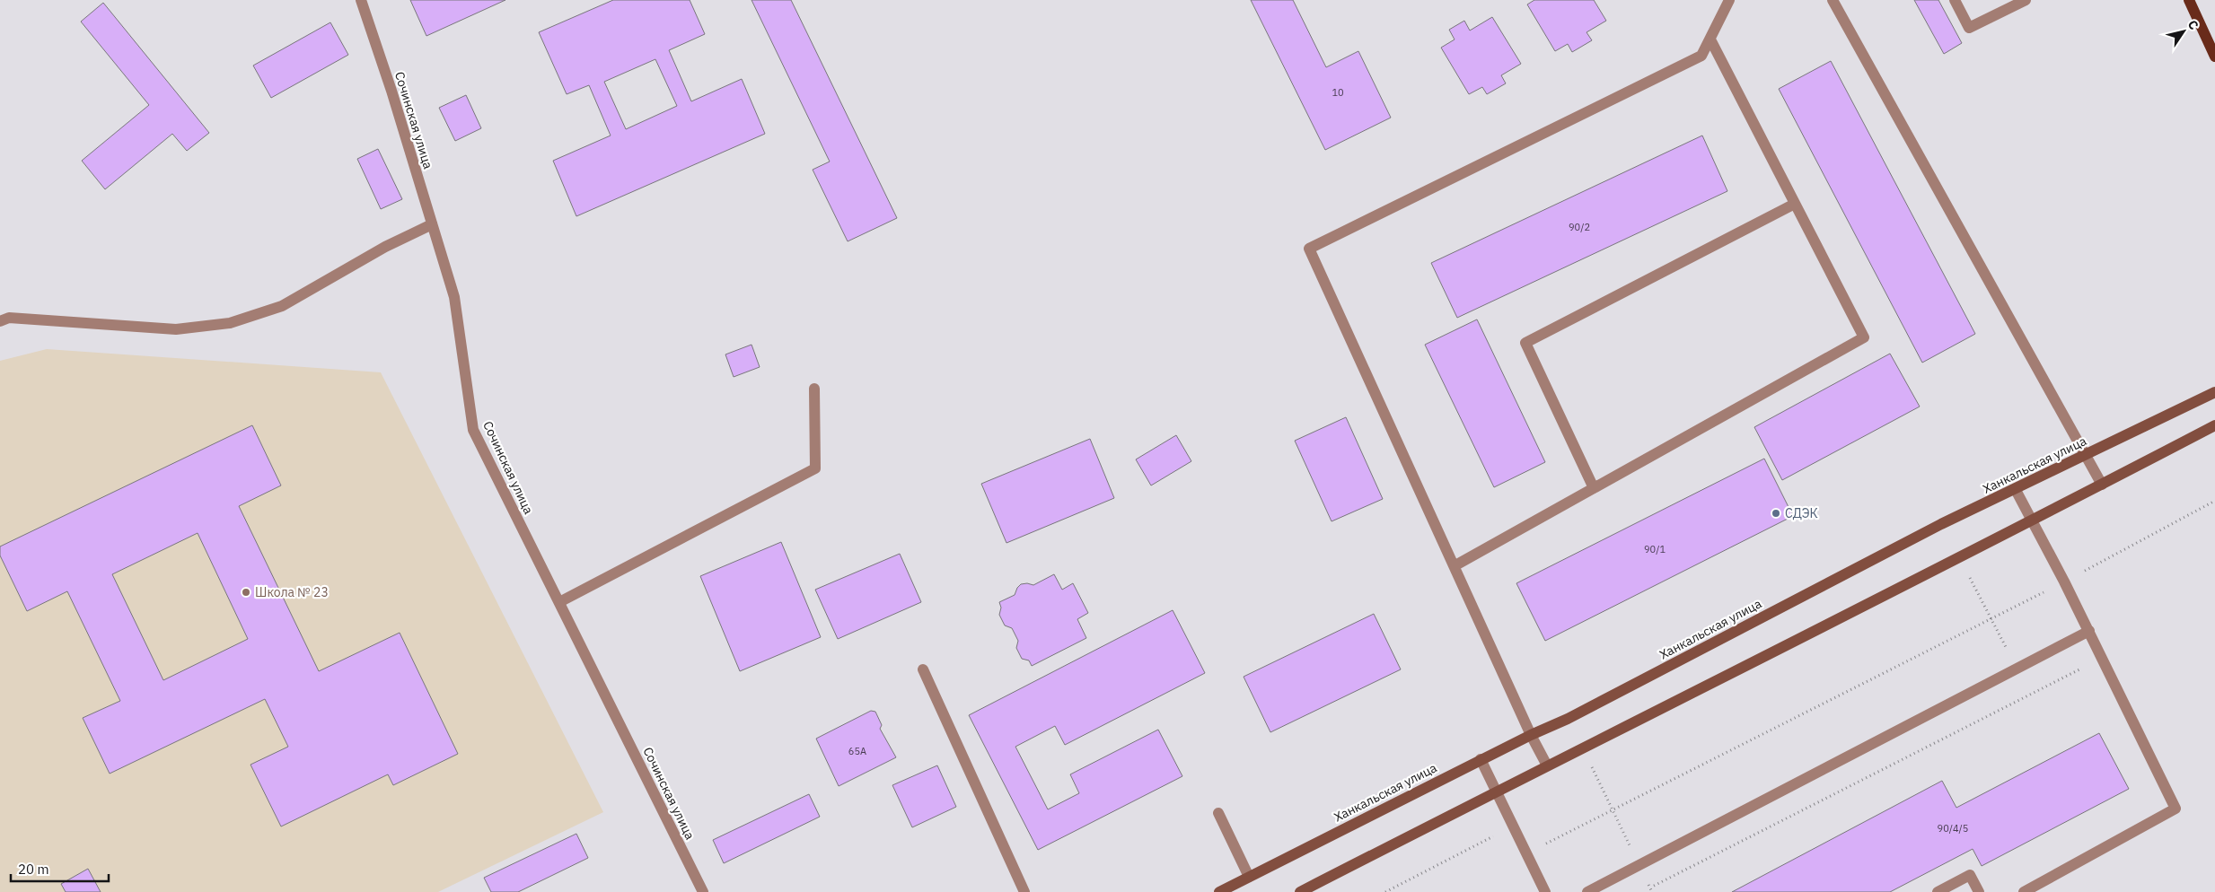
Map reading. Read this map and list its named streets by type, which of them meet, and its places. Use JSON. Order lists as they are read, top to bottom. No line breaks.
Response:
{"streets":{"street":["Сочинская улица","Ханкальская улица"]},"places":["СДЭК","Школа № 23"],"house_numbers":["10","90/2","90/1","65А","90/4/5"],"scale_bar":"20 m","north":"top right"}
